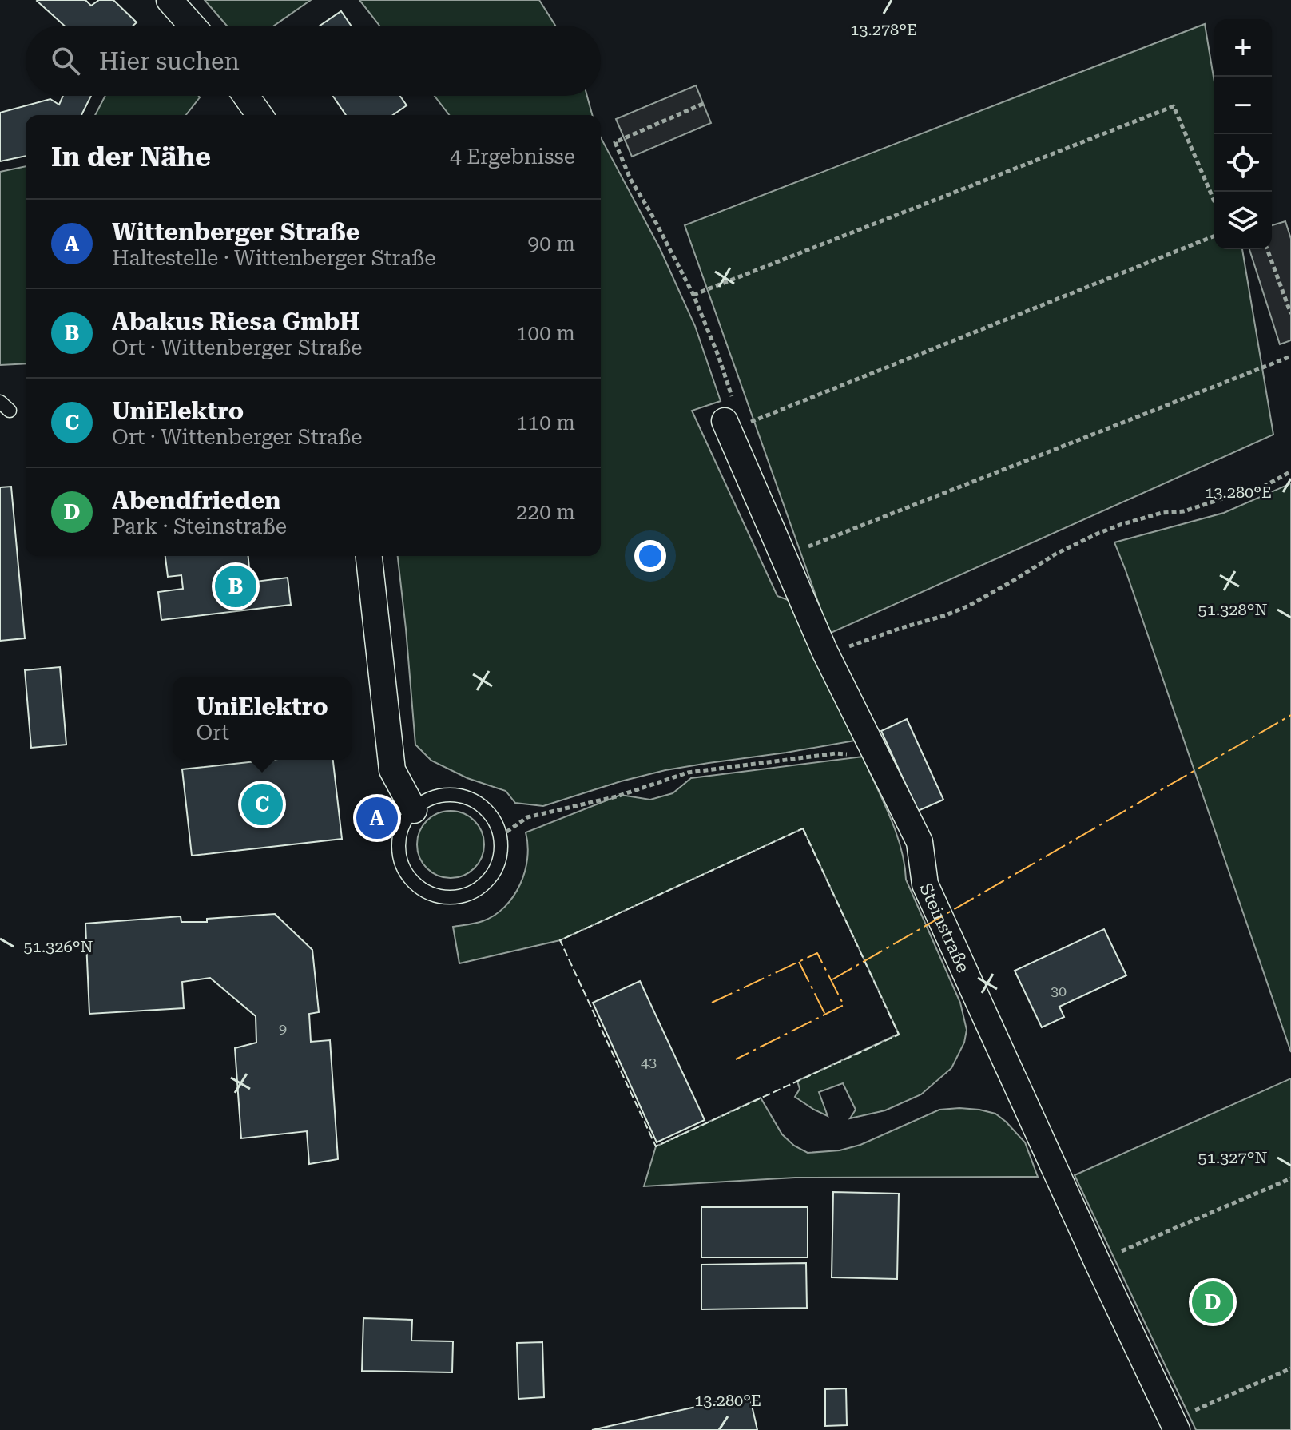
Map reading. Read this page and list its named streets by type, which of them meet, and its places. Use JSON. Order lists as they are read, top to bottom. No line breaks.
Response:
{"streets":{"street":["Steinstraße"]},"house_numbers":["30","9","43"],"page":{"map_buttons":["+","−"],"search":"Hier suchen","heading":["In der Nähe","4 Ergebnisse"],"list":[{"mark":"A","name":"Wittenberger Straße","note":"Haltestelle · Wittenberger Straße","value":"90 m"},{"mark":"B","name":"Abakus Riesa GmbH","note":"Ort · Wittenberger Straße","value":"100 m"},{"mark":"C","name":"UniElektro","note":"Ort · Wittenberger Straße","value":"110 m"},{"mark":"D","name":"Abendfrieden","note":"Park · Steinstraße","value":"220 m"}],"pins":["B","C","A","D"],"popup":["UniElektro","Ort"]},"coordinates":["13.278°E","13.280°E","51.328°N","51.326°N","51.327°N"]}
